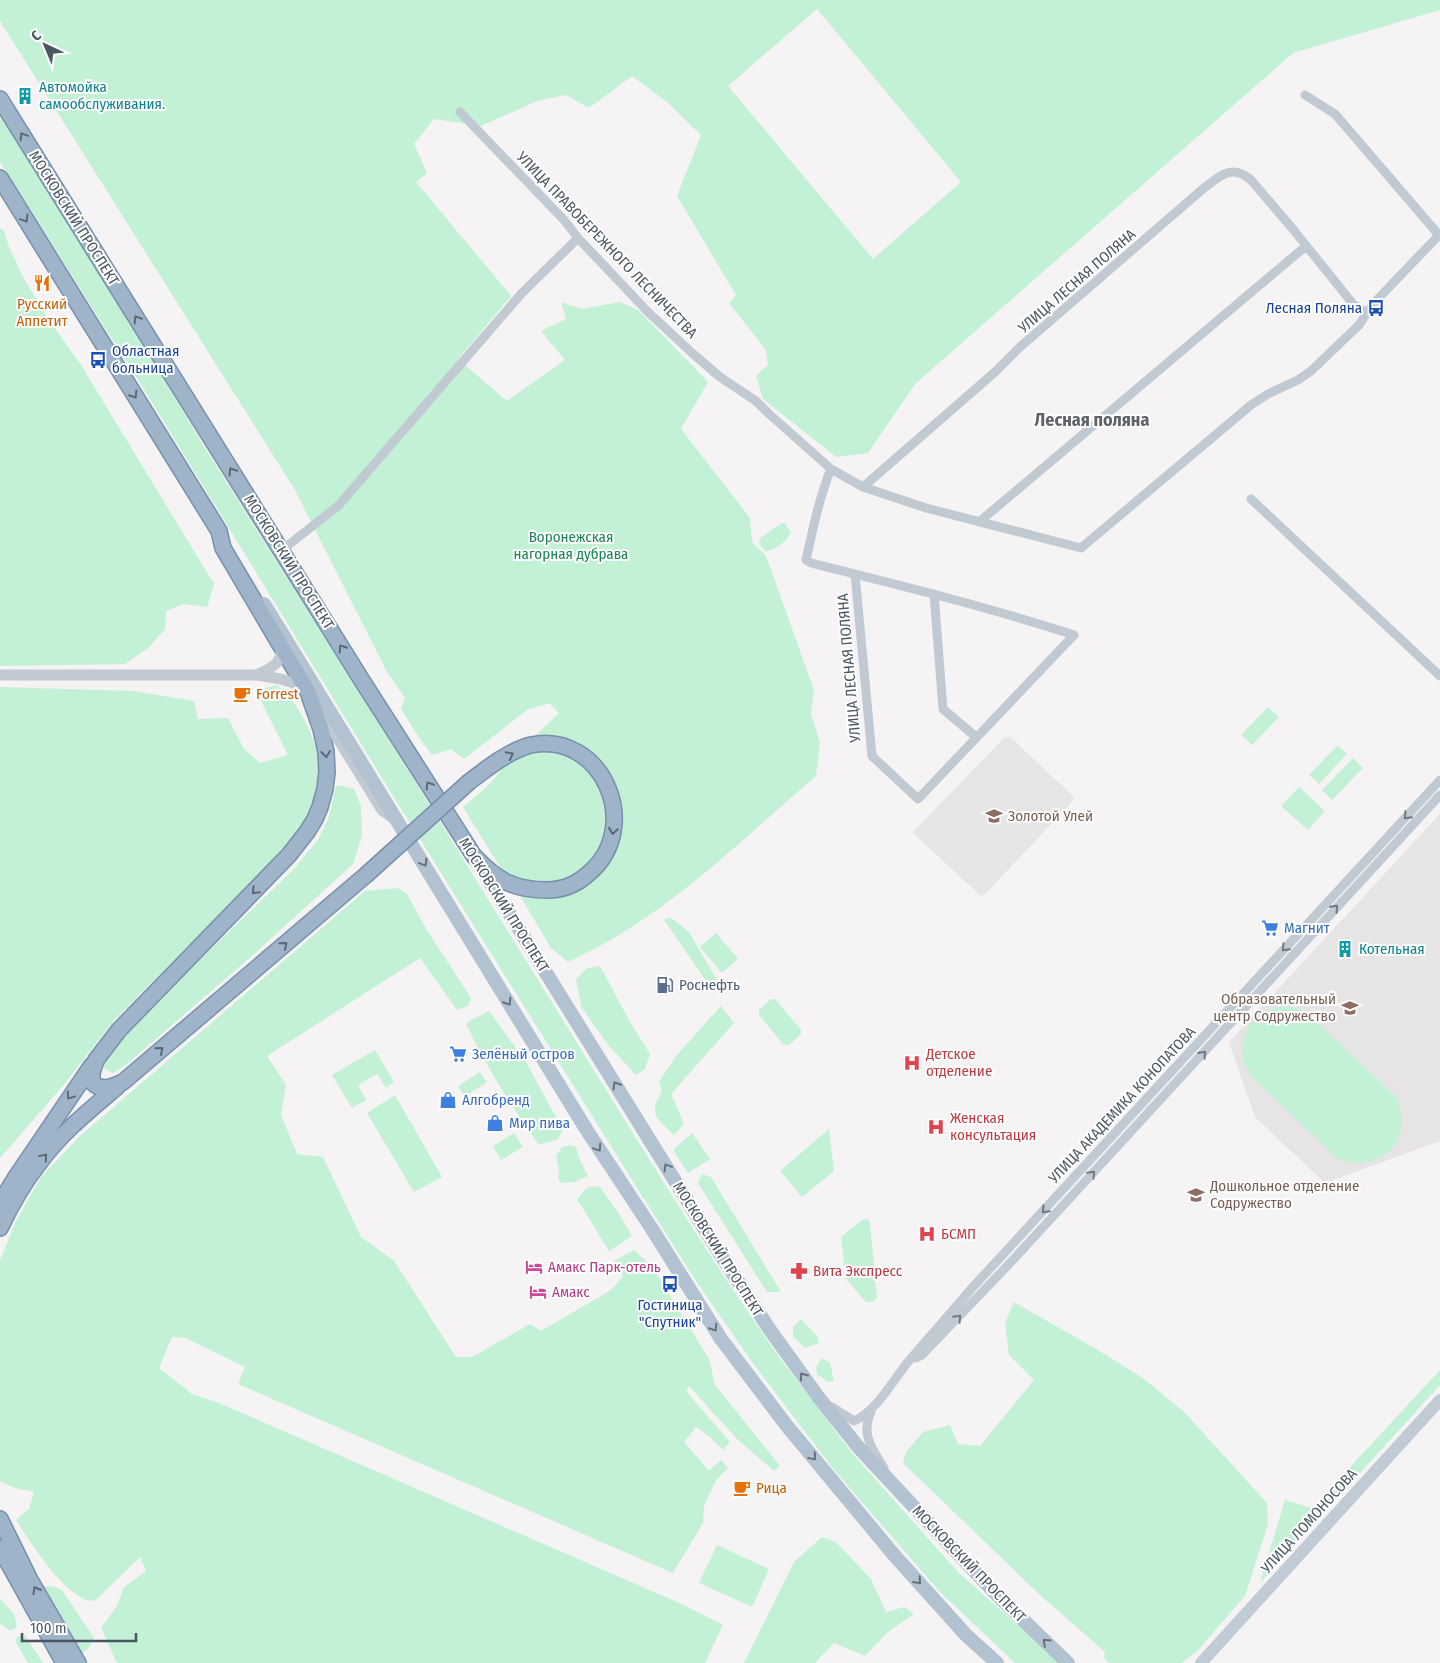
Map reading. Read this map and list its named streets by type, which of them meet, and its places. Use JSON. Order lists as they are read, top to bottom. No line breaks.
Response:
{"streets":{"highway":["МОСКОВСКИЙ ПРОСПЕКТ"],"main road":["УЛИЦА ЛОМОНОСОВА"],"street":["УЛИЦА ПРАВОБЕРЕЖНОГО ЛЕСНИЧЕСТВА","УЛИЦА ЛЕСНАЯ ПОЛЯНА","УЛИЦА АКАДЕМИКА КОНОПАТОВА"]},"crossings":[["УЛИЦА ПРАВОБЕРЕЖНОГО ЛЕСНИЧЕСТВА","УЛИЦА ЛЕСНАЯ ПОЛЯНА"]],"districts":["Лесная поляна"],"parks":["Воронежская нагорная дубрава"],"places":{"building":["Автомойка самообслуживания.","Котельная"],"restaurant":["Русский Аппетит"],"bus stop":["Лесная Поляна","Областная больница","Гостиница \"Спутник\""],"cafe":["Forrest","Рица"],"school or university":["Золотой Улей","Образовательный центр Содружество","Дошкольное отделение Содружество"],"supermarket":["Магнит","Зелёный остров"],"fuel station":["Роснефть"],"hospital":["Детское отделение","Женская консультация","БСМП"],"shop":["Алгобренд","Мир пива"],"hotel":["Амакс Парк-отель","Амакс"],"pharmacy":["Вита Экспресс"]},"scale_bar":"100 m","north":"top left"}
